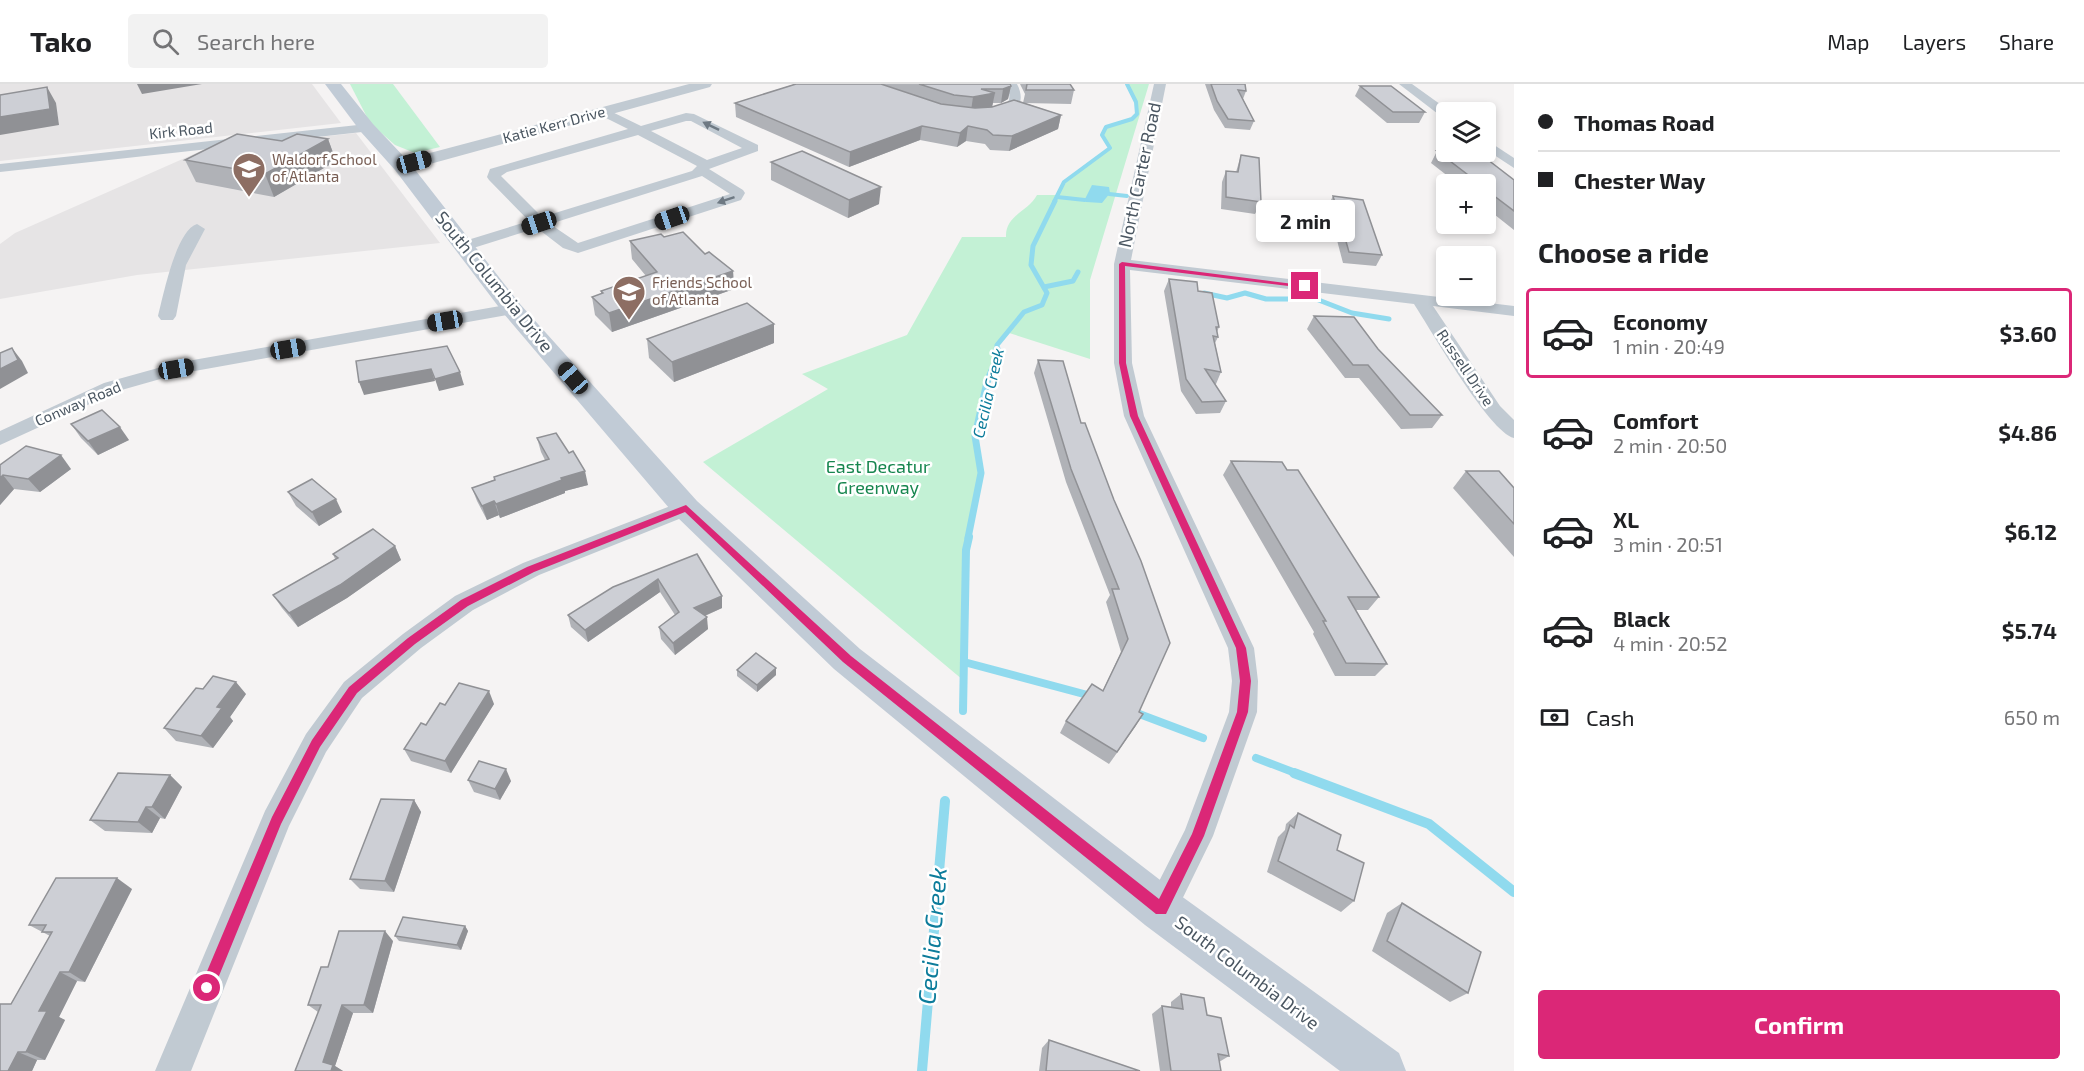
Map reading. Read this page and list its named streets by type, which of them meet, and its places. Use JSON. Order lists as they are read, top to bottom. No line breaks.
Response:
{"streets":{"main road":["South Columbia Drive"],"street":["Katie Kerr Drive","Kirk Road","North Carter Road","Russell Drive","Conway Road"]},"crossings":[["Katie Kerr Drive","South Columbia Drive"],["Kirk Road","South Columbia Drive"],["North Carter Road","South Columbia Drive"],["South Columbia Drive","Conway Road"]],"water":["Cecilia Creek"],"parks":["East Decatur Greenway"],"places":{"school or university":["Waldorf School of Atlanta","Friends School of Atlanta"]},"page":{"header":"Tako","search":"Search here","nav":["Map","Layers","Share"],"banner":["Thomas Road","Chester Way"],"map_buttons":["+","−"],"bubble":"2 min","heading":"Choose a ride","list":[{"name":"Economy","note":"1 min · 20:49","value":"$3.60"},{"name":"Comfort","note":"2 min · 20:50","value":"$4.86"},{"name":"XL","note":"3 min · 20:51","value":"$6.12"},{"name":"Black","note":"4 min · 20:52","value":"$5.74"}],"pay":["Cash","650 m"],"buttons":"Confirm"}}
